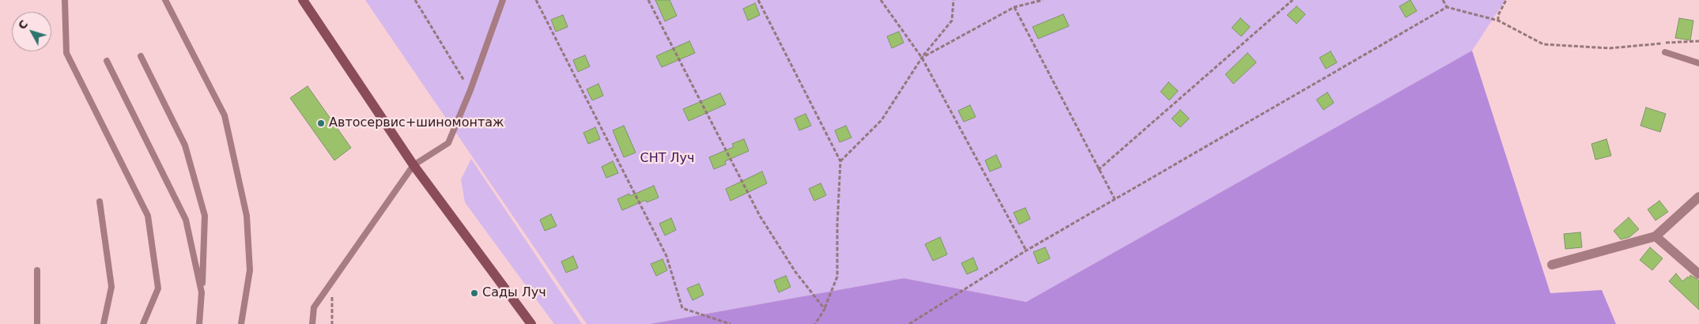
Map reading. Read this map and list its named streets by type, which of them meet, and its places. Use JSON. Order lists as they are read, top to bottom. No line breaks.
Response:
{"parks":["СНТ Луч"],"places":["Автосервис+шиномонтаж","Сады Луч"],"north":"top left"}
